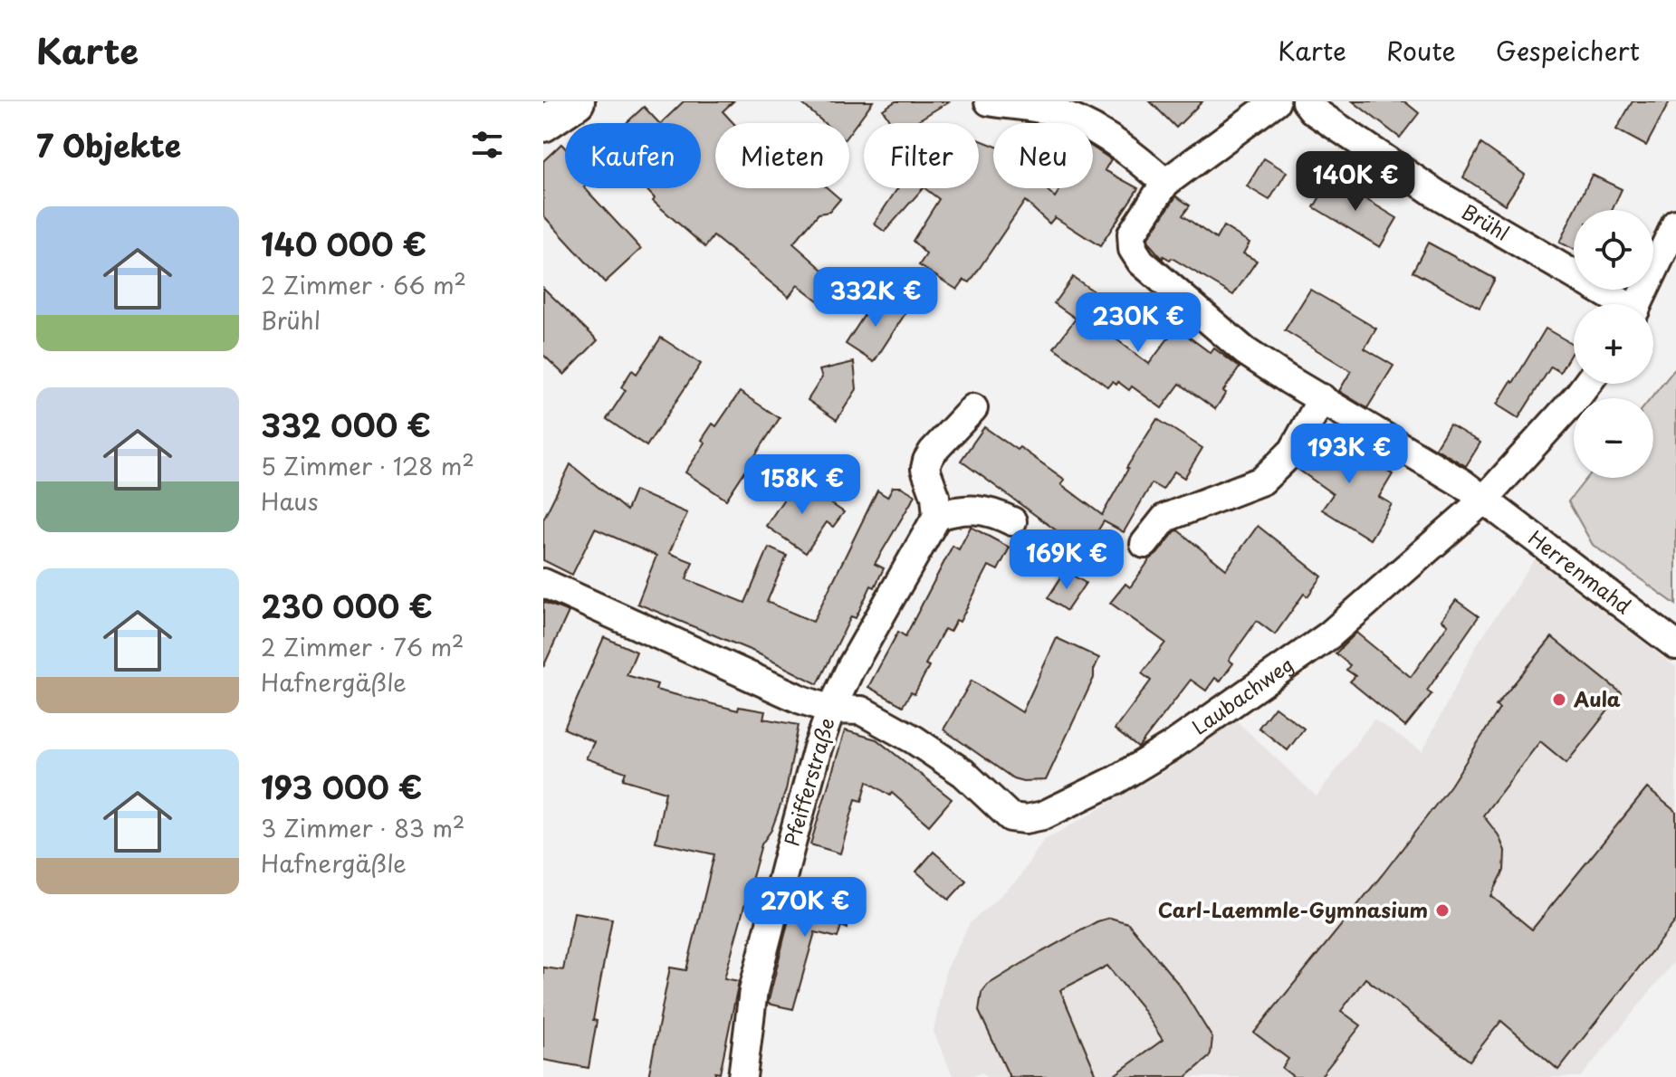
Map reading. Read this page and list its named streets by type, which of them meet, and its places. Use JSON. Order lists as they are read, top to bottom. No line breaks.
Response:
{"streets":{"street":["Brühl","Herrenmahd","Laubachweg","Pfeifferstraße"]},"crossings":[["Herrenmahd","Laubachweg"],["Laubachweg","Pfeifferstraße"]],"places":["Aula","Carl-Laemmle-Gymnasium"],"page":{"header":"Karte","nav":["Karte","Route","Gespeichert"],"heading":"7 Objekte","chip":["Kaufen","Mieten","Filter","Neu"],"price":["140K €","332K €","230K €","193K €","158K €","169K €","270K €"],"list":[{"name":"140 000 €","note":"2 Zimmer · 66 m² · Brühl"},{"name":"332 000 €","note":"5 Zimmer · 128 m² · Haus"},{"name":"230 000 €","note":"2 Zimmer · 76 m² · Hafnergäßle"},{"name":"193 000 €","note":"3 Zimmer · 83 m² · Hafnergäßle"}],"map_buttons":["+","−"]}}
